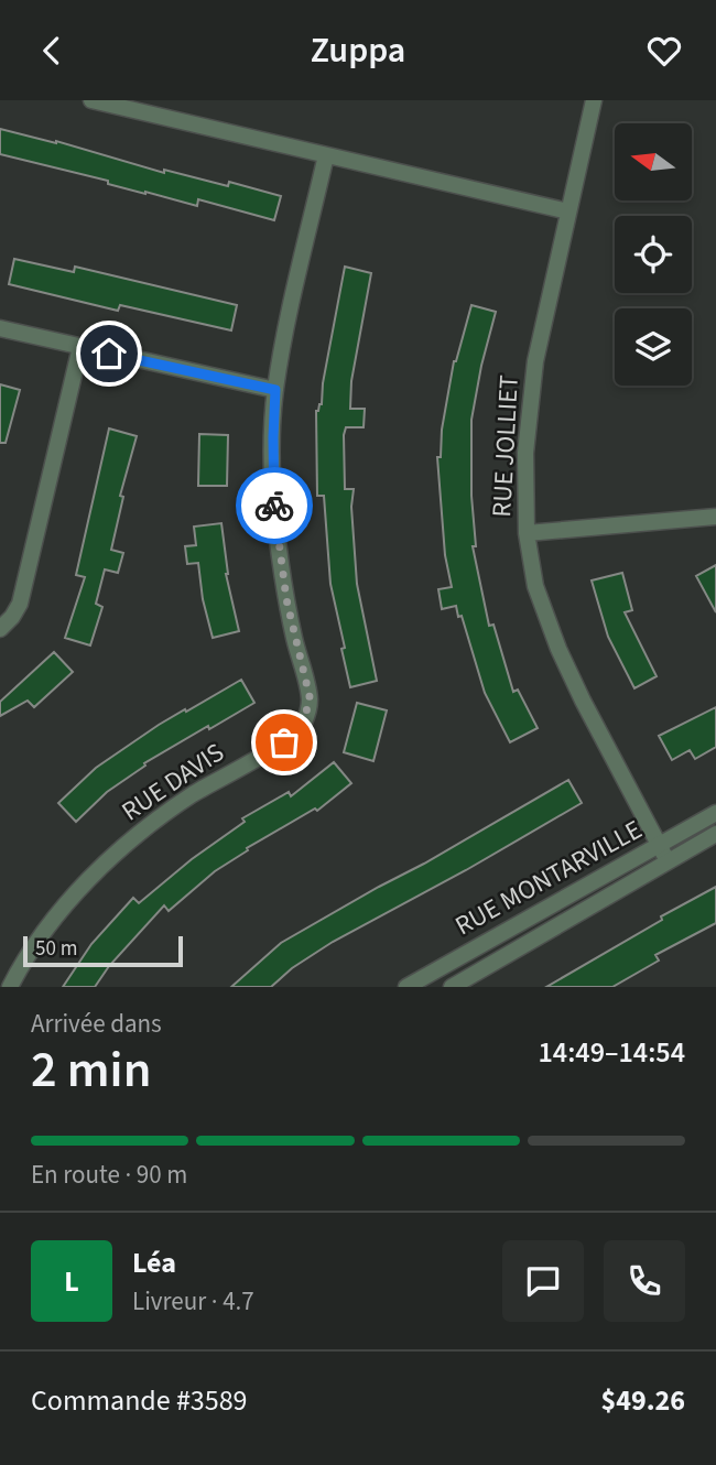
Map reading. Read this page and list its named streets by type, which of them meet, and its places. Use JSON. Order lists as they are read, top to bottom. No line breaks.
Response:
{"streets":{"street":["RUE JOLLIET","RUE DAVIS","RUE MONTARVILLE"]},"crossings":[["RUE JOLLIET","RUE MONTARVILLE"]],"scale_bar":"50 m","north":"left","page":{"header":"Zuppa","scale":"50 m","heading":["2 min","Arrivée dans","14:49–14:54"],"panel":["Léa","Livreur · 4.7","Commande #3589","$49.26"],"bar":"En route · 90 m","round":"L"}}
